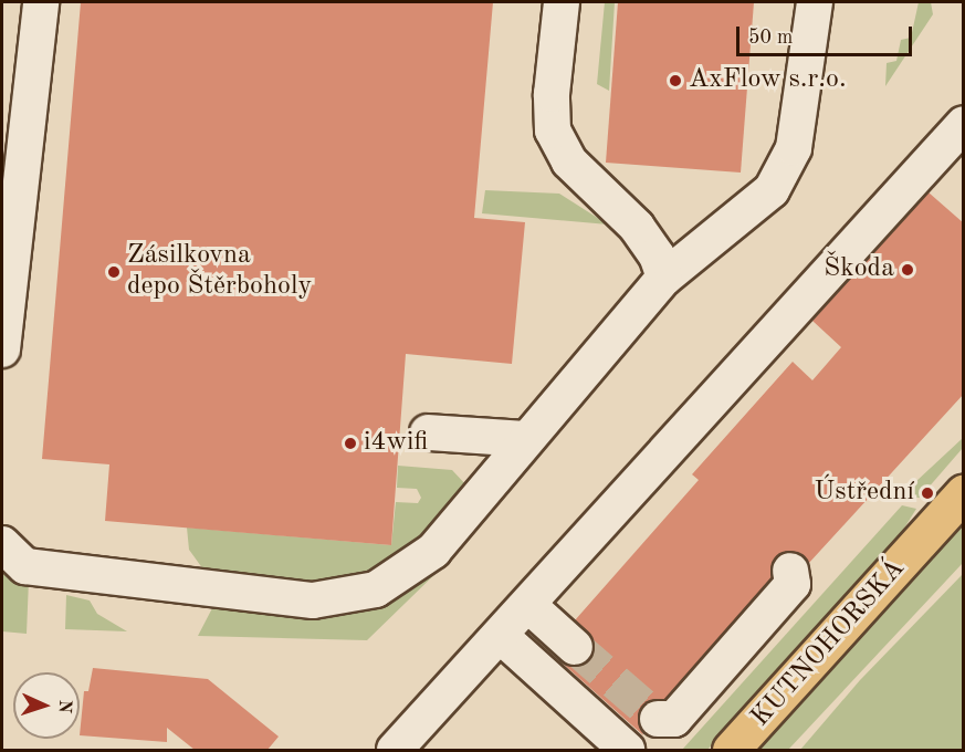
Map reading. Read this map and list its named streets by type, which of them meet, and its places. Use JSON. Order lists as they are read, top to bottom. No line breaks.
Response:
{"streets":{"main road":["KUTNOHORSKÁ"]},"places":["AxFlow s.r.o.","Škoda","Zásilkovna depo Štěrboholy","i4wifi","Ústřední"],"scale_bar":"50 m","north":"right"}
